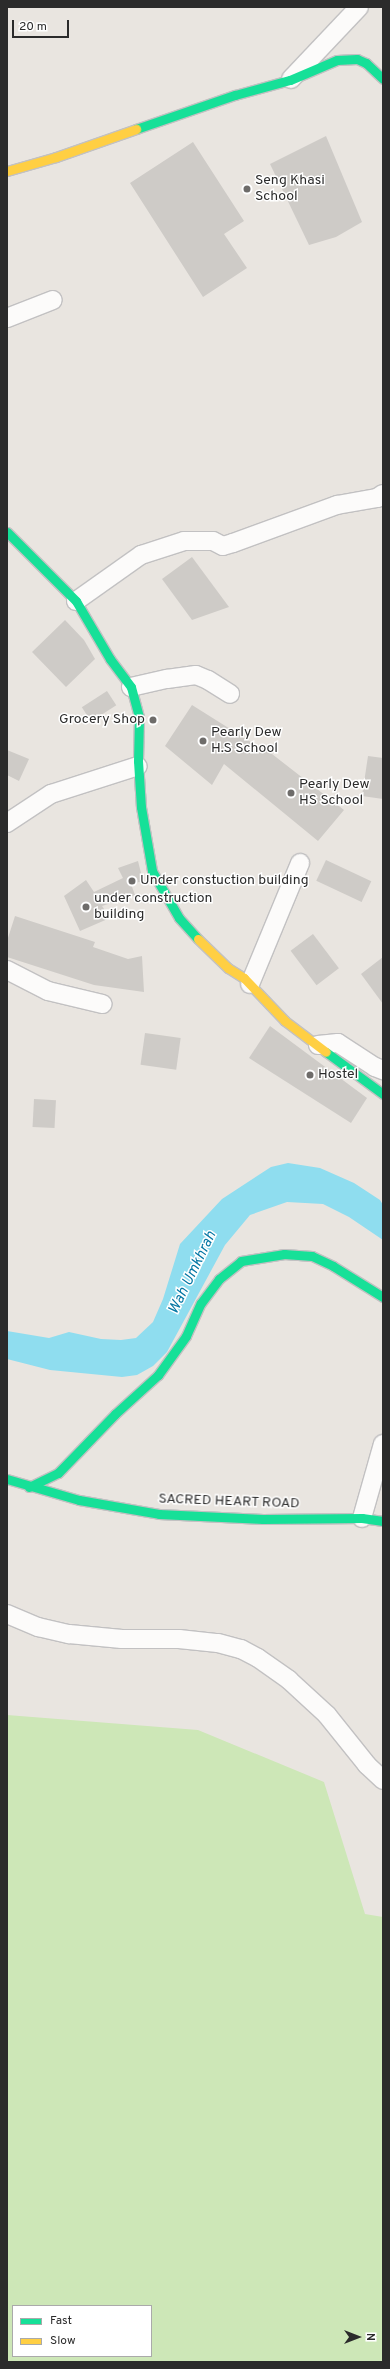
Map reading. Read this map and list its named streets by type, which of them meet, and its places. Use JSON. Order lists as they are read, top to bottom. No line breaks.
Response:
{"streets":{"street":["SACRED HEART ROAD"]},"water":["Wah Umkhrah"],"places":["Seng Khasi School","Grocery Shop","Pearly Dew H.S School","Pearly Dew HS School","Under constuction building","under construction building","Hostel"],"legend":["Fast","Slow"],"scale_bar":"20 m","north":"right"}
